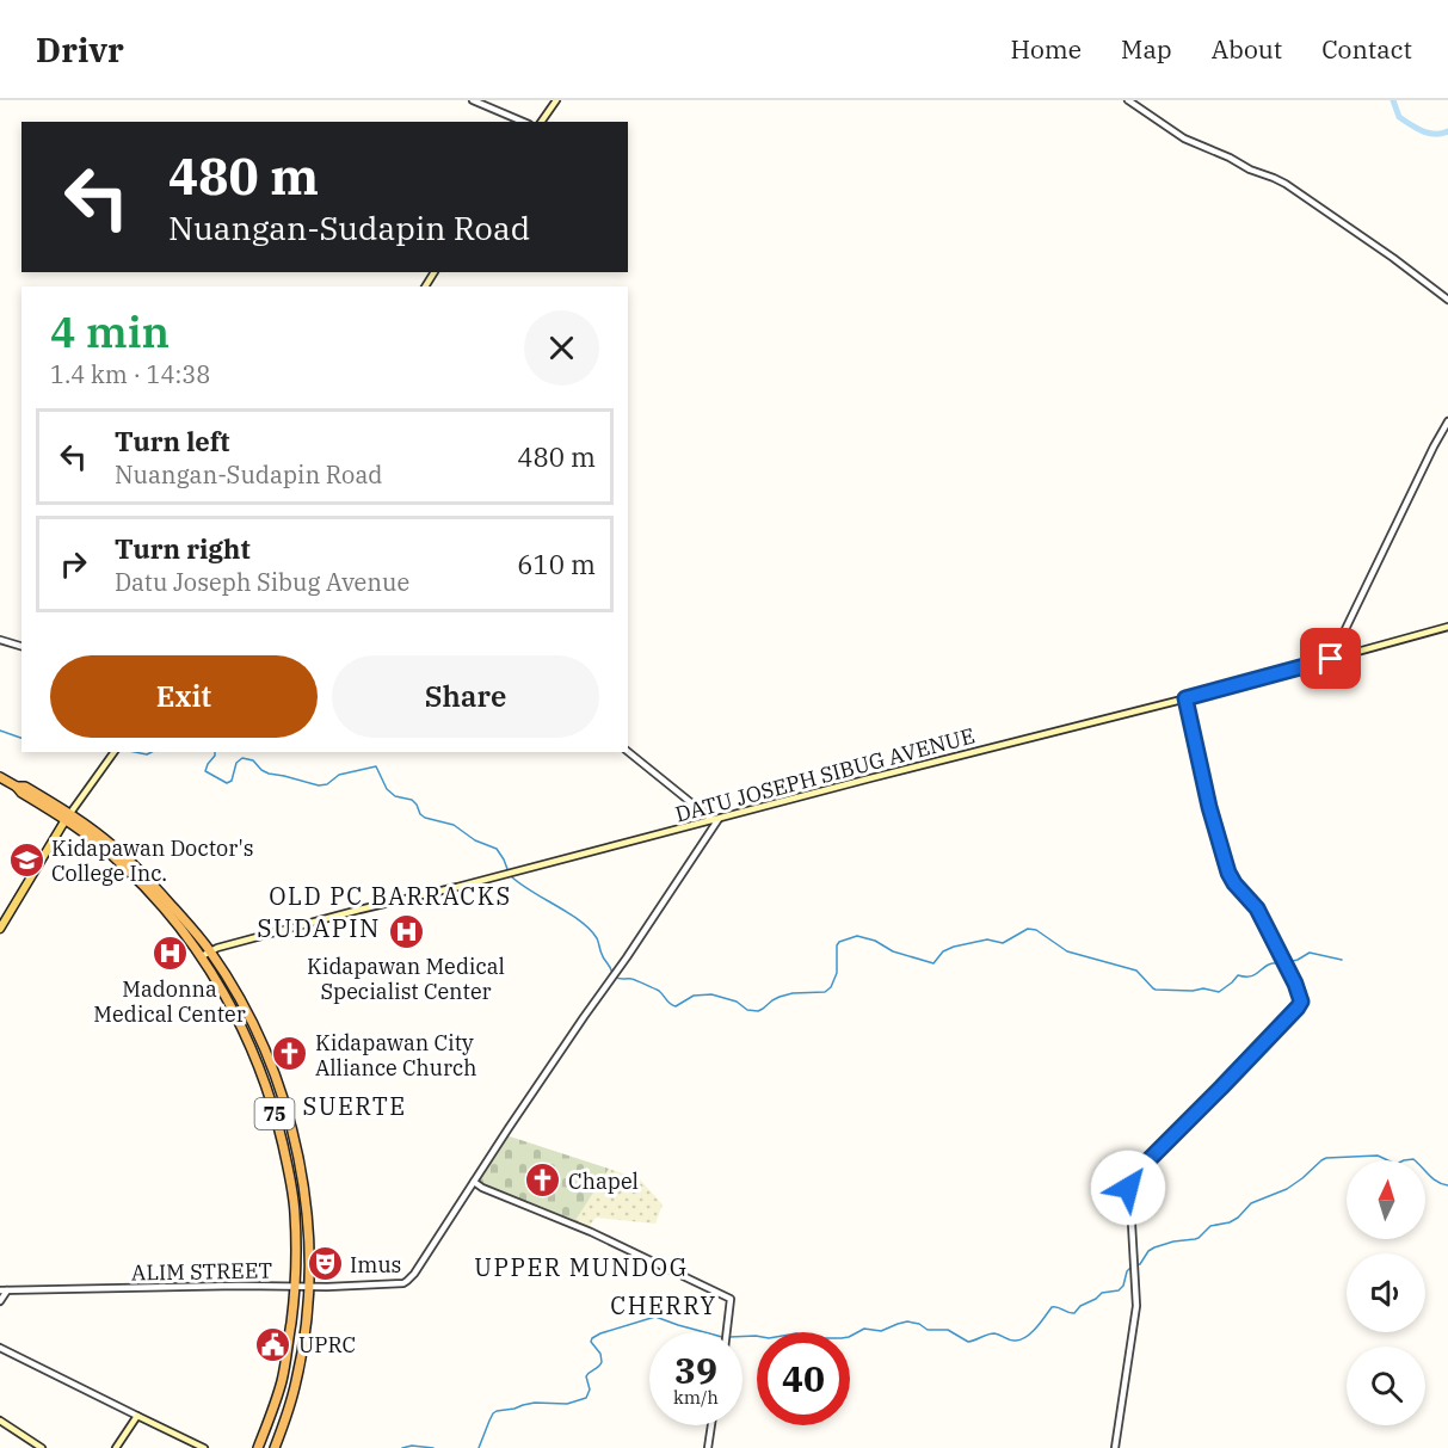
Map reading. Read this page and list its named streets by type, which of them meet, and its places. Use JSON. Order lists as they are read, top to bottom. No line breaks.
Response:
{"streets":{"highway":["75"],"main road":["DATU JOSEPH SIBUG AVENUE"],"street":["ALIM STREET"]},"crossings":[["DATU JOSEPH SIBUG AVENUE","75"],["75","ALIM STREET"]],"districts":["OLD PC BARRACKS","SUDAPIN","SUERTE","UPPER MUNDOG","CHERRY"],"places":{"school or university":["Kidapawan Doctor's College Inc."],"hospital":["Kidapawan Medical Specialist Center","Madonna Medical Center"],"church":["Kidapawan City Alliance Church","Chapel"],"theatre":["Imus"],"public building":["UPRC"]},"north":"top","page":{"header":"Drivr","nav":["Home","Map","About","Contact"],"turn":["480 m","Nuangan-Sudapin Road"],"heading":["4 min","1.4 km · 14:38"],"list":[{"name":"Turn left","note":"Nuangan-Sudapin Road","value":"480 m"},{"name":"Turn right","note":"Datu Joseph Sibug Avenue","value":"610 m"}],"buttons":["Exit","Share"],"speed":"39 km/h","limit":"40"}}
